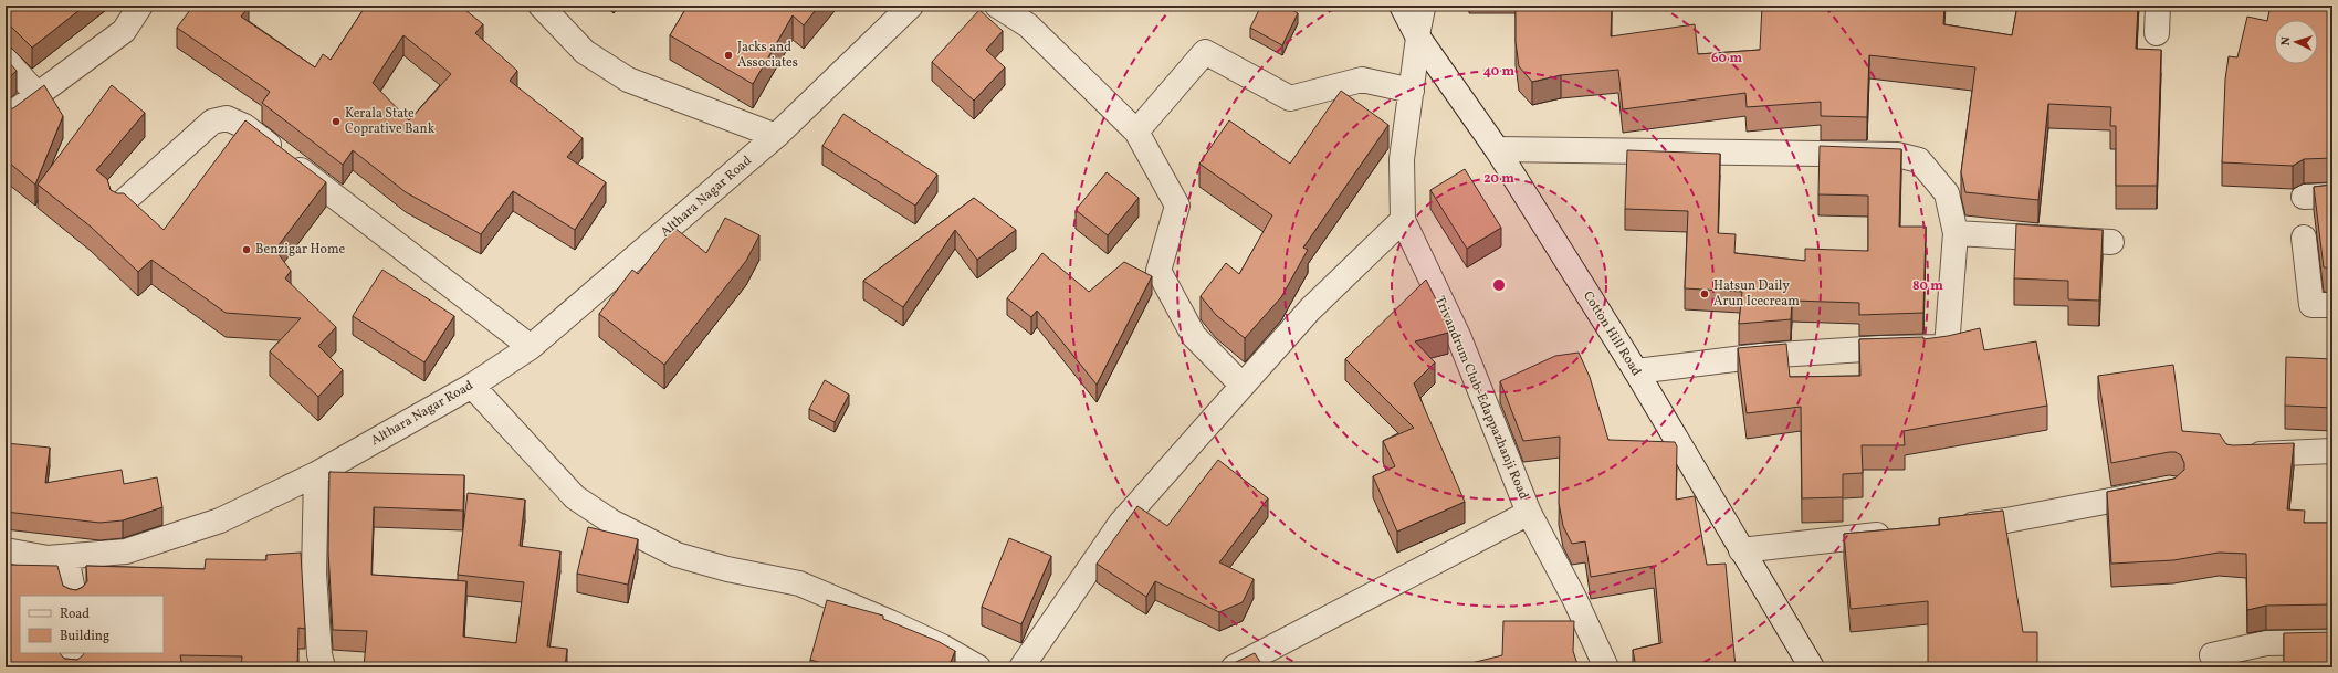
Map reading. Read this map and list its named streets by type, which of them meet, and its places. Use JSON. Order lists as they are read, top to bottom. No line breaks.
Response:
{"streets":{"street":["Althara Nagar Road","Cotton Hill Road","Trivandrum Club-Edappazhanji Road"]},"crossings":[["Cotton Hill Road","Trivandrum Club-Edappazhanji Road"]],"places":["Jacks and Associates","Kerala State Coprative Bank","Benzigar Home","Hatsun Daily Arun Icecream"],"legend":["Road","Building"],"north":"left","rings":["60 m","40 m","20 m","80 m"]}
